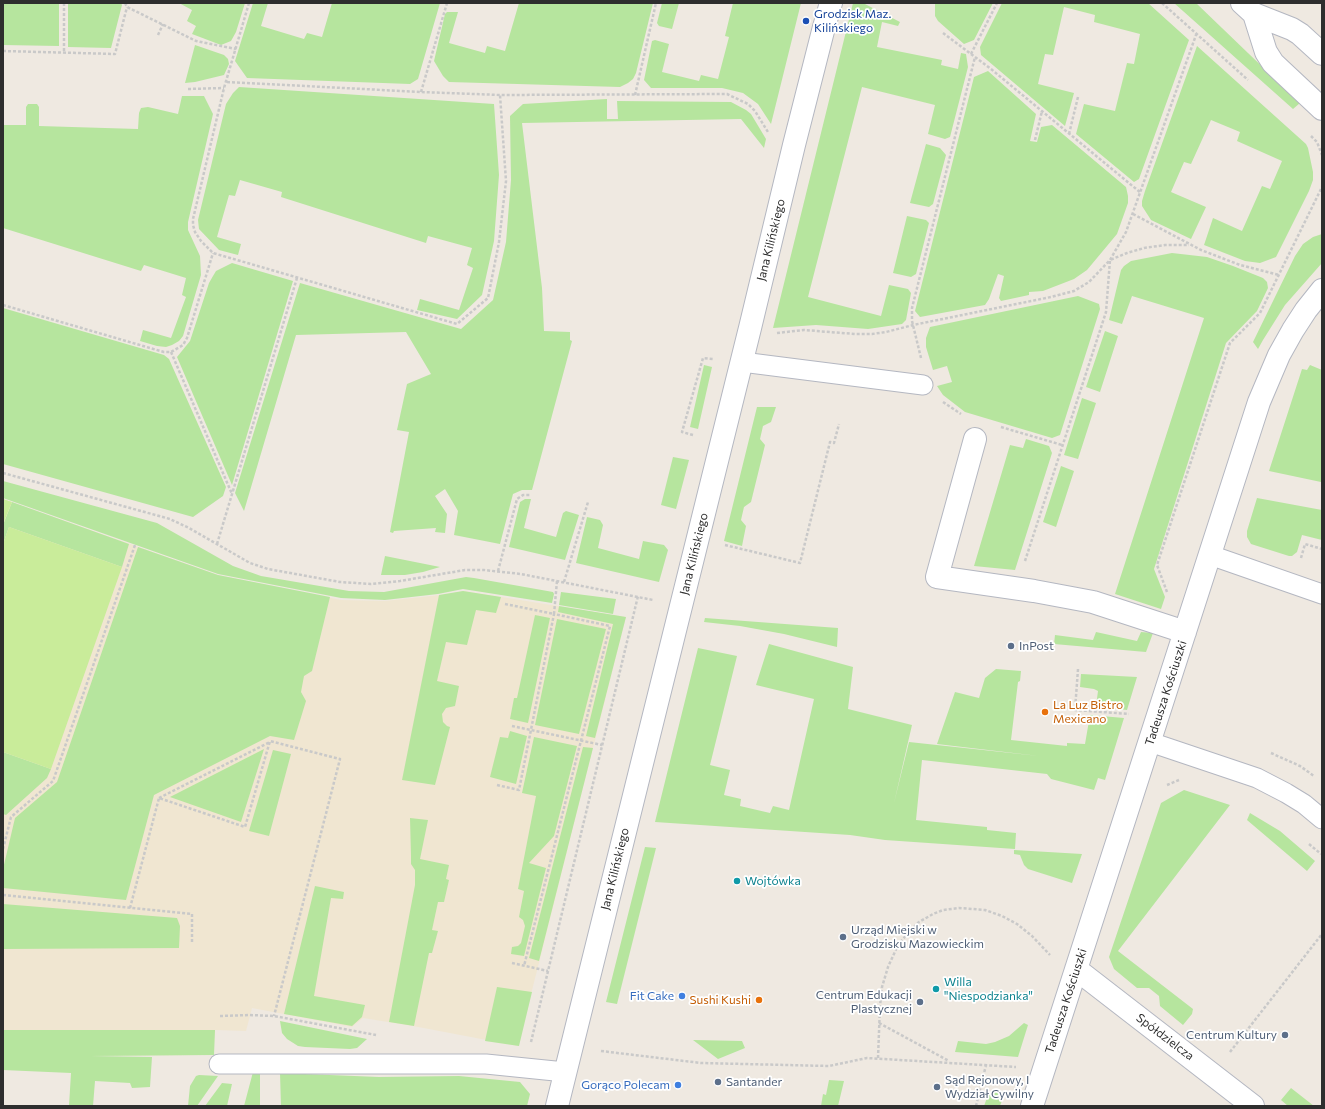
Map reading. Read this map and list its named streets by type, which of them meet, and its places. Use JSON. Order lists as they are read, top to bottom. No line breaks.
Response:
{"streets":{"street":["Jana Kilińskiego","Tadeusza Kościuszki","Spółdzielcza"]},"crossings":[["Tadeusza Kościuszki","Spółdzielcza"]],"places":["Grodzisk Maz. Kilińskiego","InPost","La Luz Bistro Mexicano","Wojtówka","Urząd Miejski w Grodzisku Mazowieckim","Willa \"Niespodzianka\"","Fit Cake","Sushi Kushi","Centrum Edukacji Plastycznej","Centrum Kultury","Santander","Gorąco Polecam","Sąd Rejonowy, I Wydział Cywilny"]}
